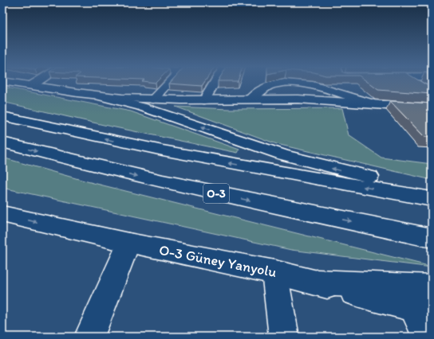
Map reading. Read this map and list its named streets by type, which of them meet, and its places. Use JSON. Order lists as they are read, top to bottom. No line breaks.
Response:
{"streets":{"main road":["O-3","O-3 Güney Yanyolu"]}}
